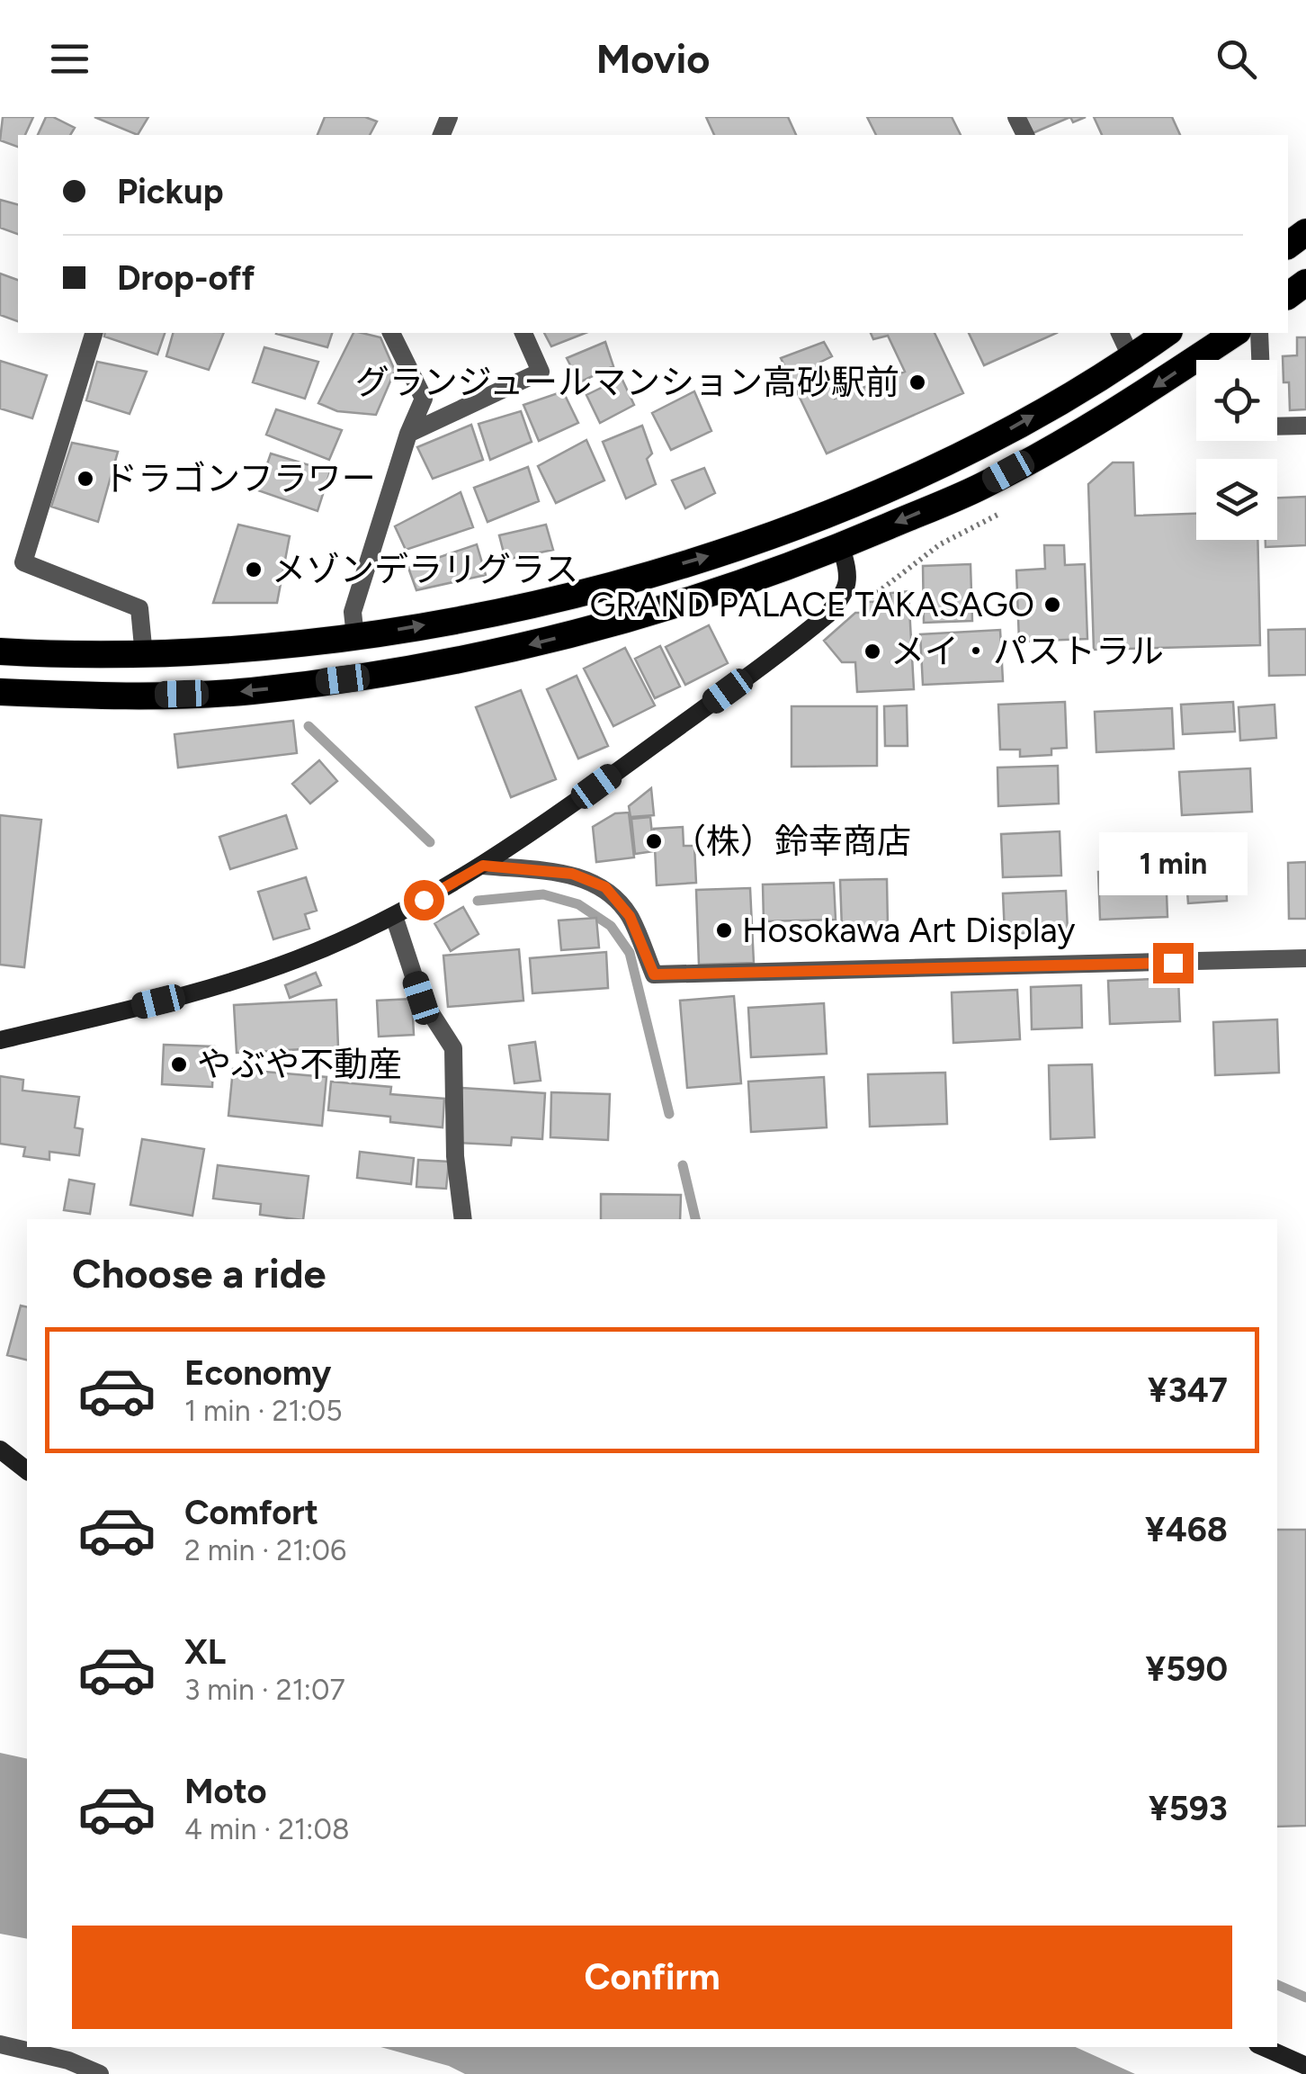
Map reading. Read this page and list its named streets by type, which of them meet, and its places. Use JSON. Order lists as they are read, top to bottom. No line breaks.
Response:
{"places":["グランジュールマンション高砂駅前","ドラゴンフラワー","メゾンデラリグラス","GRAND PALACE TAKASAGO","メイ・パストラル","（株）鈴幸商店","Hosokawa Art Display","やぶや不動産"],"page":{"header":"Movio","banner":["Pickup","Drop-off"],"bubble":"1 min","heading":"Choose a ride","list":[{"name":"Economy","note":"1 min · 21:05","value":"¥347"},{"name":"Comfort","note":"2 min · 21:06","value":"¥468"},{"name":"XL","note":"3 min · 21:07","value":"¥590"},{"name":"Moto","note":"4 min · 21:08","value":"¥593"}],"buttons":"Confirm"}}
